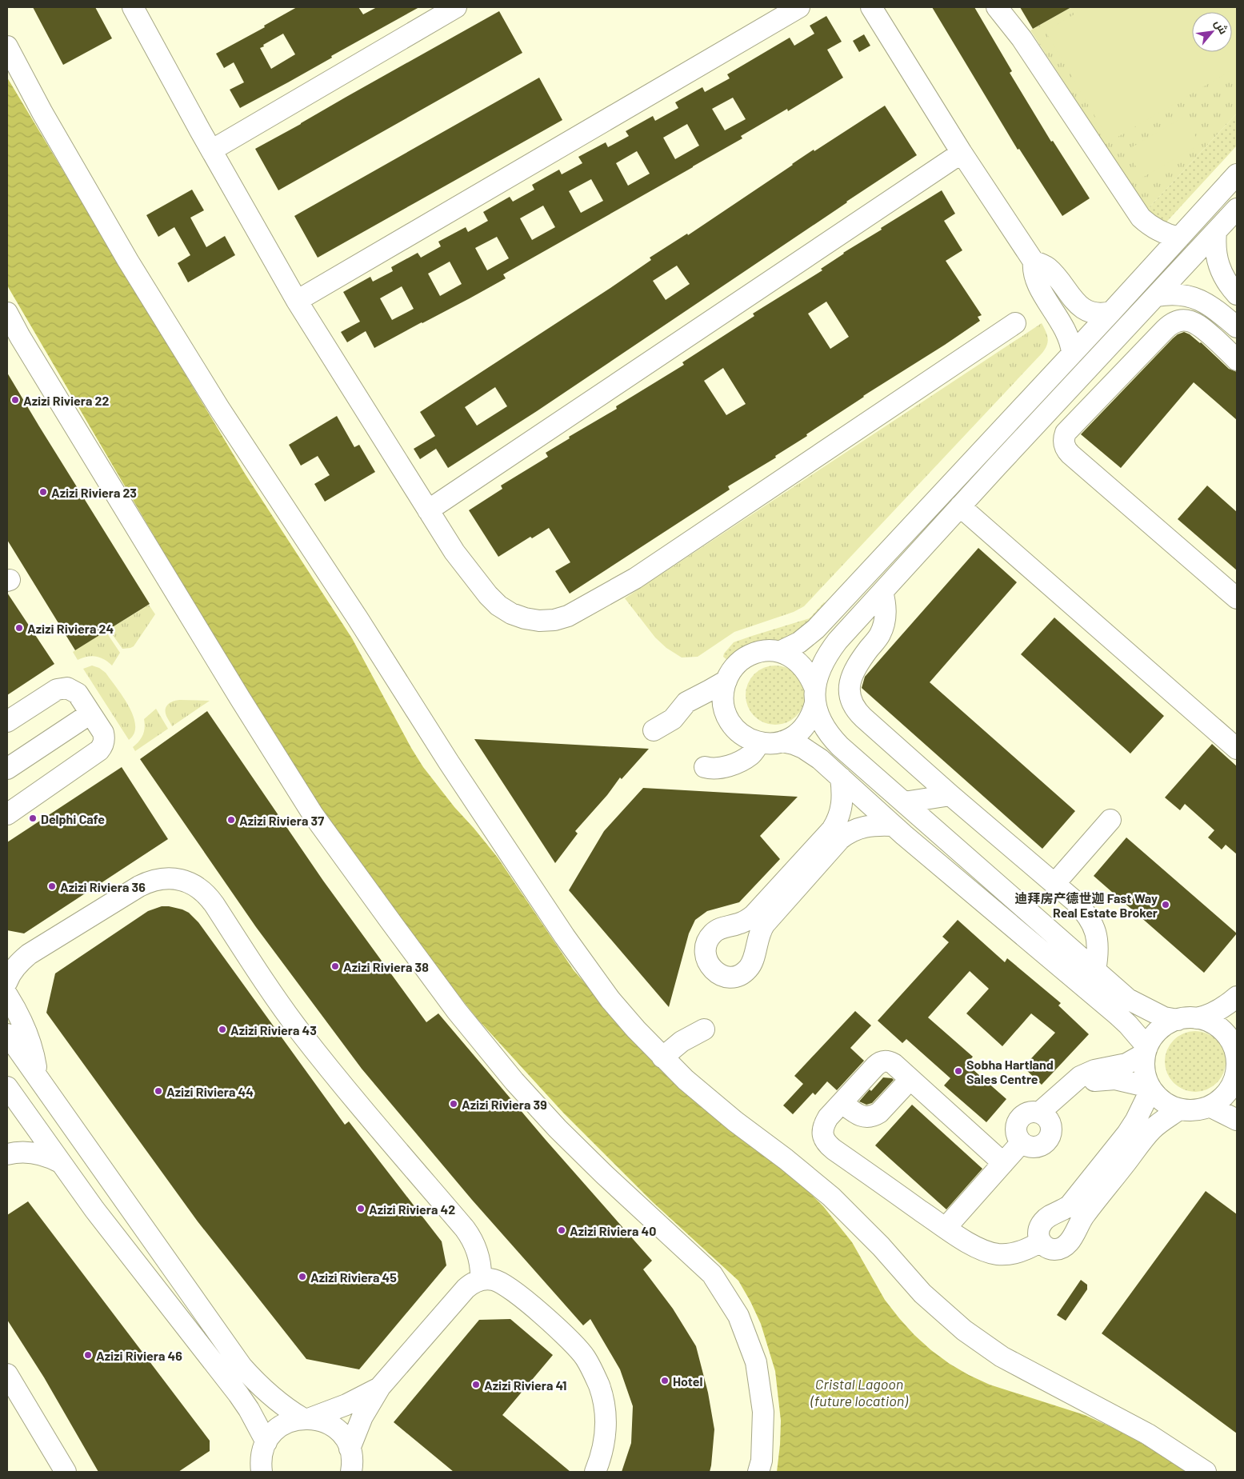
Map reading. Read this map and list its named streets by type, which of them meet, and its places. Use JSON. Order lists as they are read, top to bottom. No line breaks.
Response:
{"water":["Cristal Lagoon (future location)"],"places":["Azizi Riviera 22","Azizi Riviera 23","Azizi Riviera 24","Delphi Cafe","Azizi Riviera 37","Azizi Riviera 36","迪拜房产德世迦 Fast Way Real Estate Broker","Azizi Riviera 38","Azizi Riviera 43","Sobha Hartland Sales Centre","Azizi Riviera 44","Azizi Riviera 39","Azizi Riviera 42","Azizi Riviera 40","Azizi Riviera 45","Azizi Riviera 46","Hotel","Azizi Riviera 41"],"north":"top right"}
